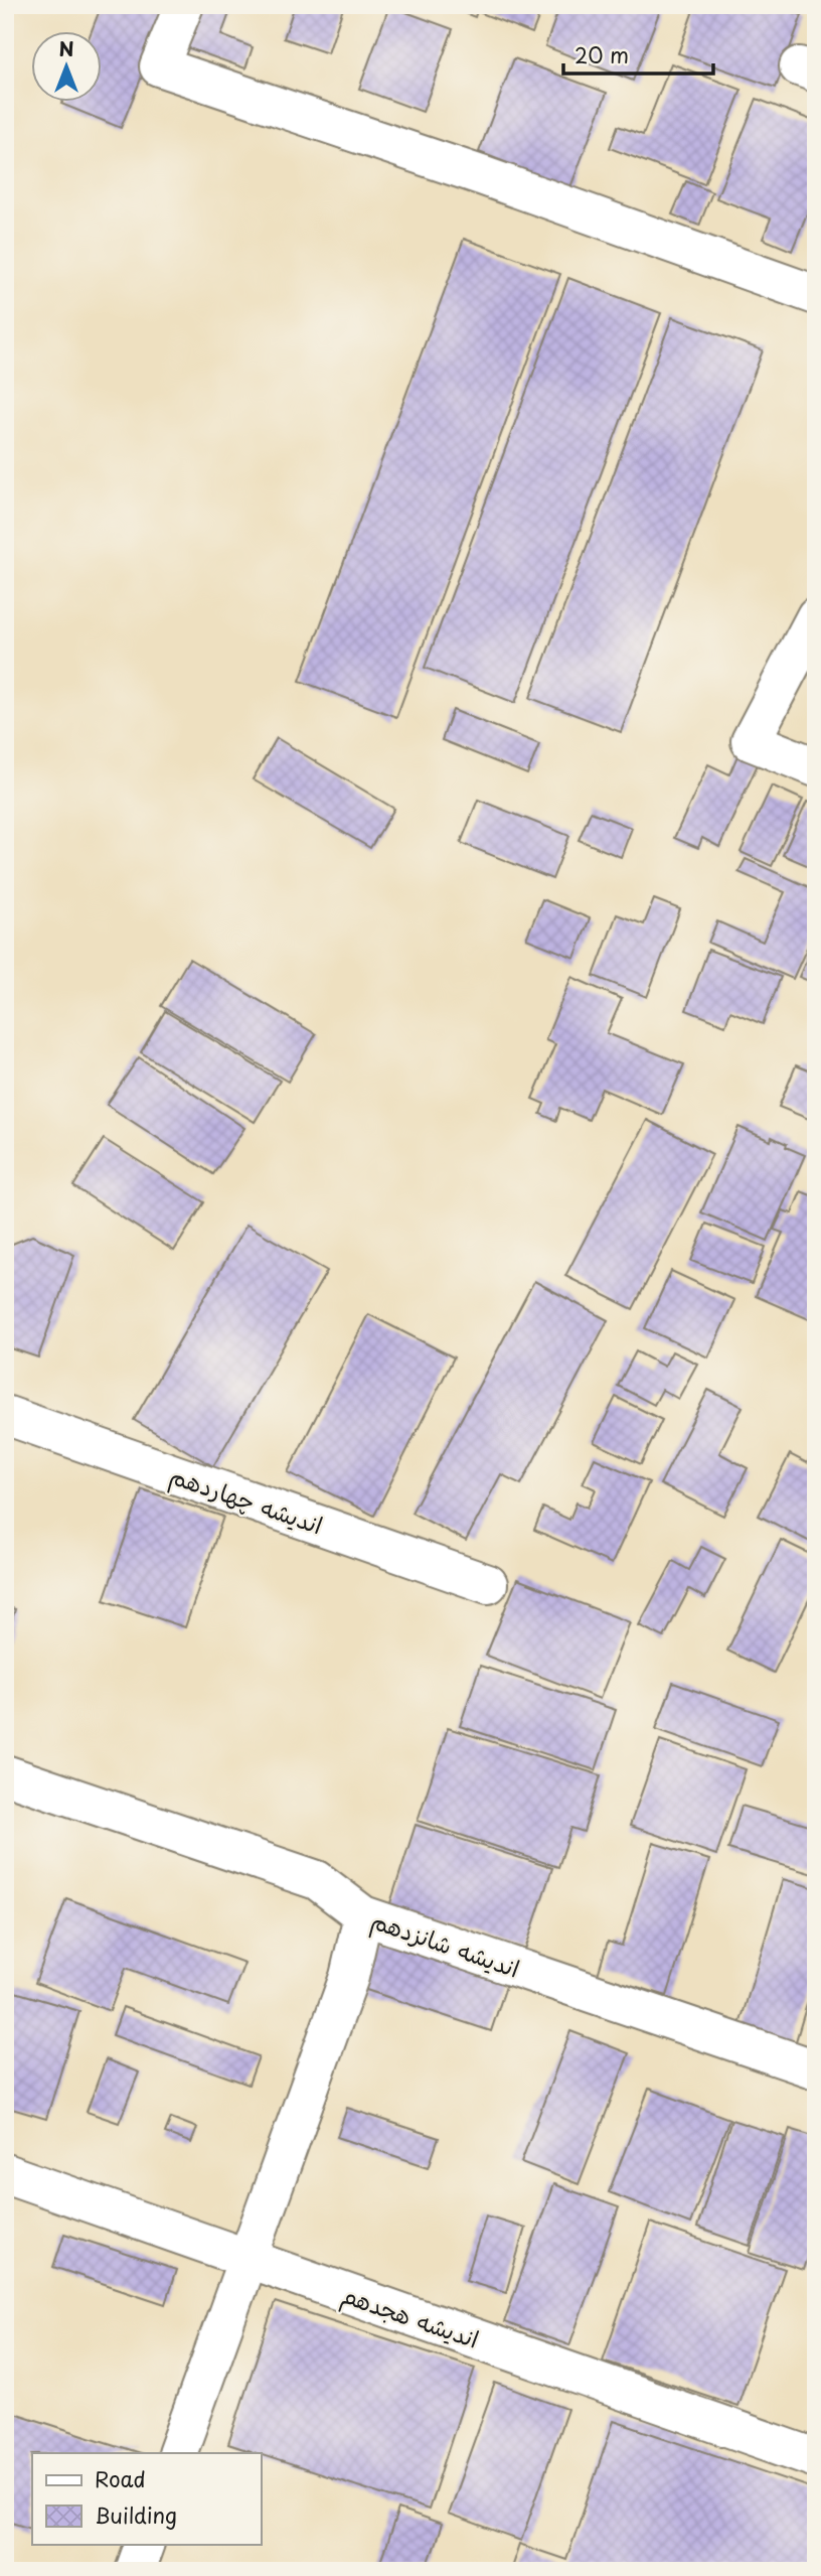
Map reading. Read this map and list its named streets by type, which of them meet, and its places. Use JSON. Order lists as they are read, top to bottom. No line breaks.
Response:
{"streets":{"street":["اندیشه چهاردهم","اندیشه شانزدهم","اندیشه هجدهم"]},"legend":["Road","Building"],"scale_bar":"20 m","north":"top"}
